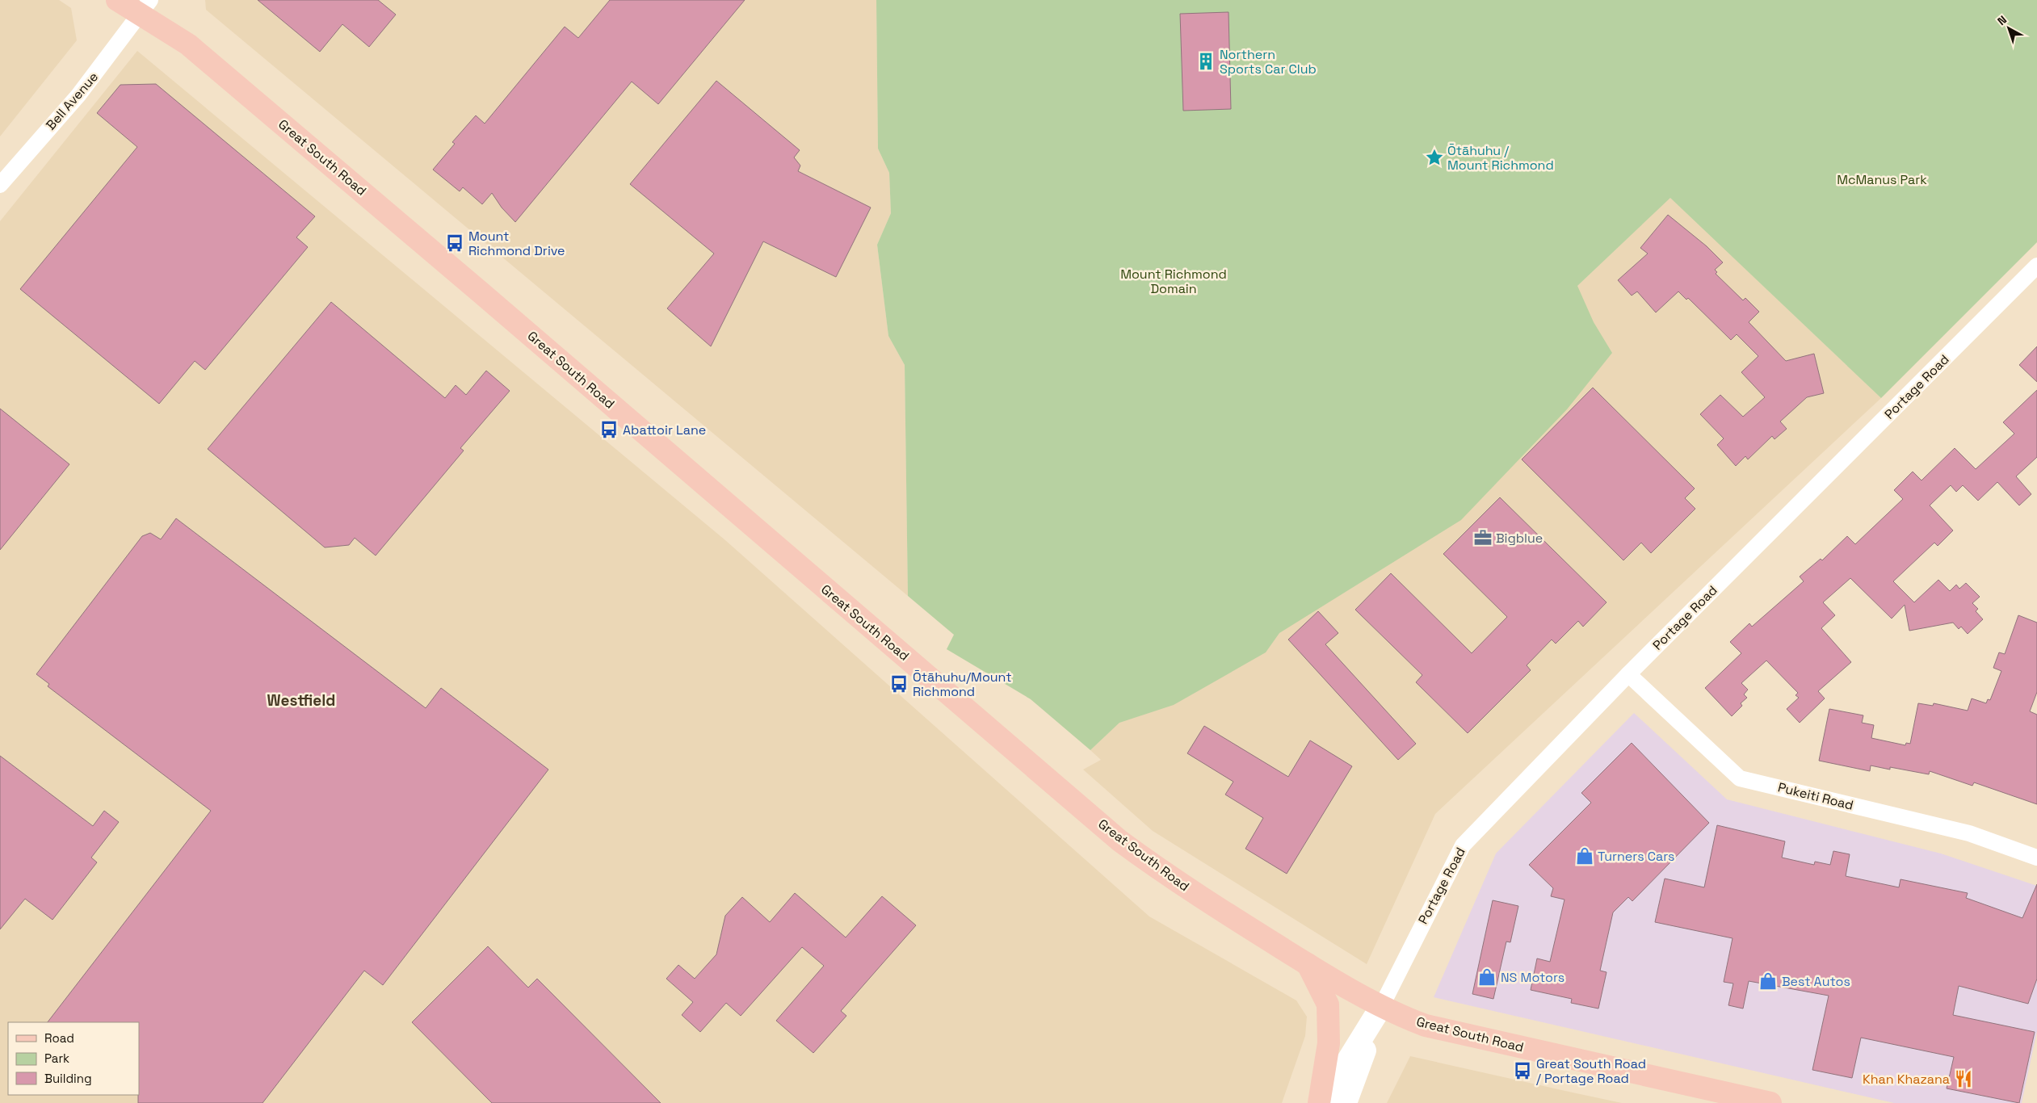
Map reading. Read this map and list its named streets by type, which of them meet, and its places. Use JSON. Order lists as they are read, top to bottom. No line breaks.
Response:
{"streets":{"main road":["Great South Road","Portage Road"],"street":["Bell Avenue","Pukeiti Road"]},"crossings":[["Bell Avenue","Great South Road"],["Great South Road","Portage Road"],["Portage Road","Pukeiti Road"]],"districts":["Westfield"],"parks":["McManus Park","Mount Richmond Domain"],"places":{"building":["Northern Sports Car Club"],"place":["Ōtāhuhu / Mount Richmond"],"bus stop":["Mount Richmond Drive","Abattoir Lane","Ōtāhuhu/Mount Richmond","Great South Road / Portage Road"],"office":["Bigblue"],"shop":["Turners Cars","NS Motors","Best Autos"],"restaurant":["Khan Khazana"]},"legend":["Road","Park","Building"],"north":"top left"}
